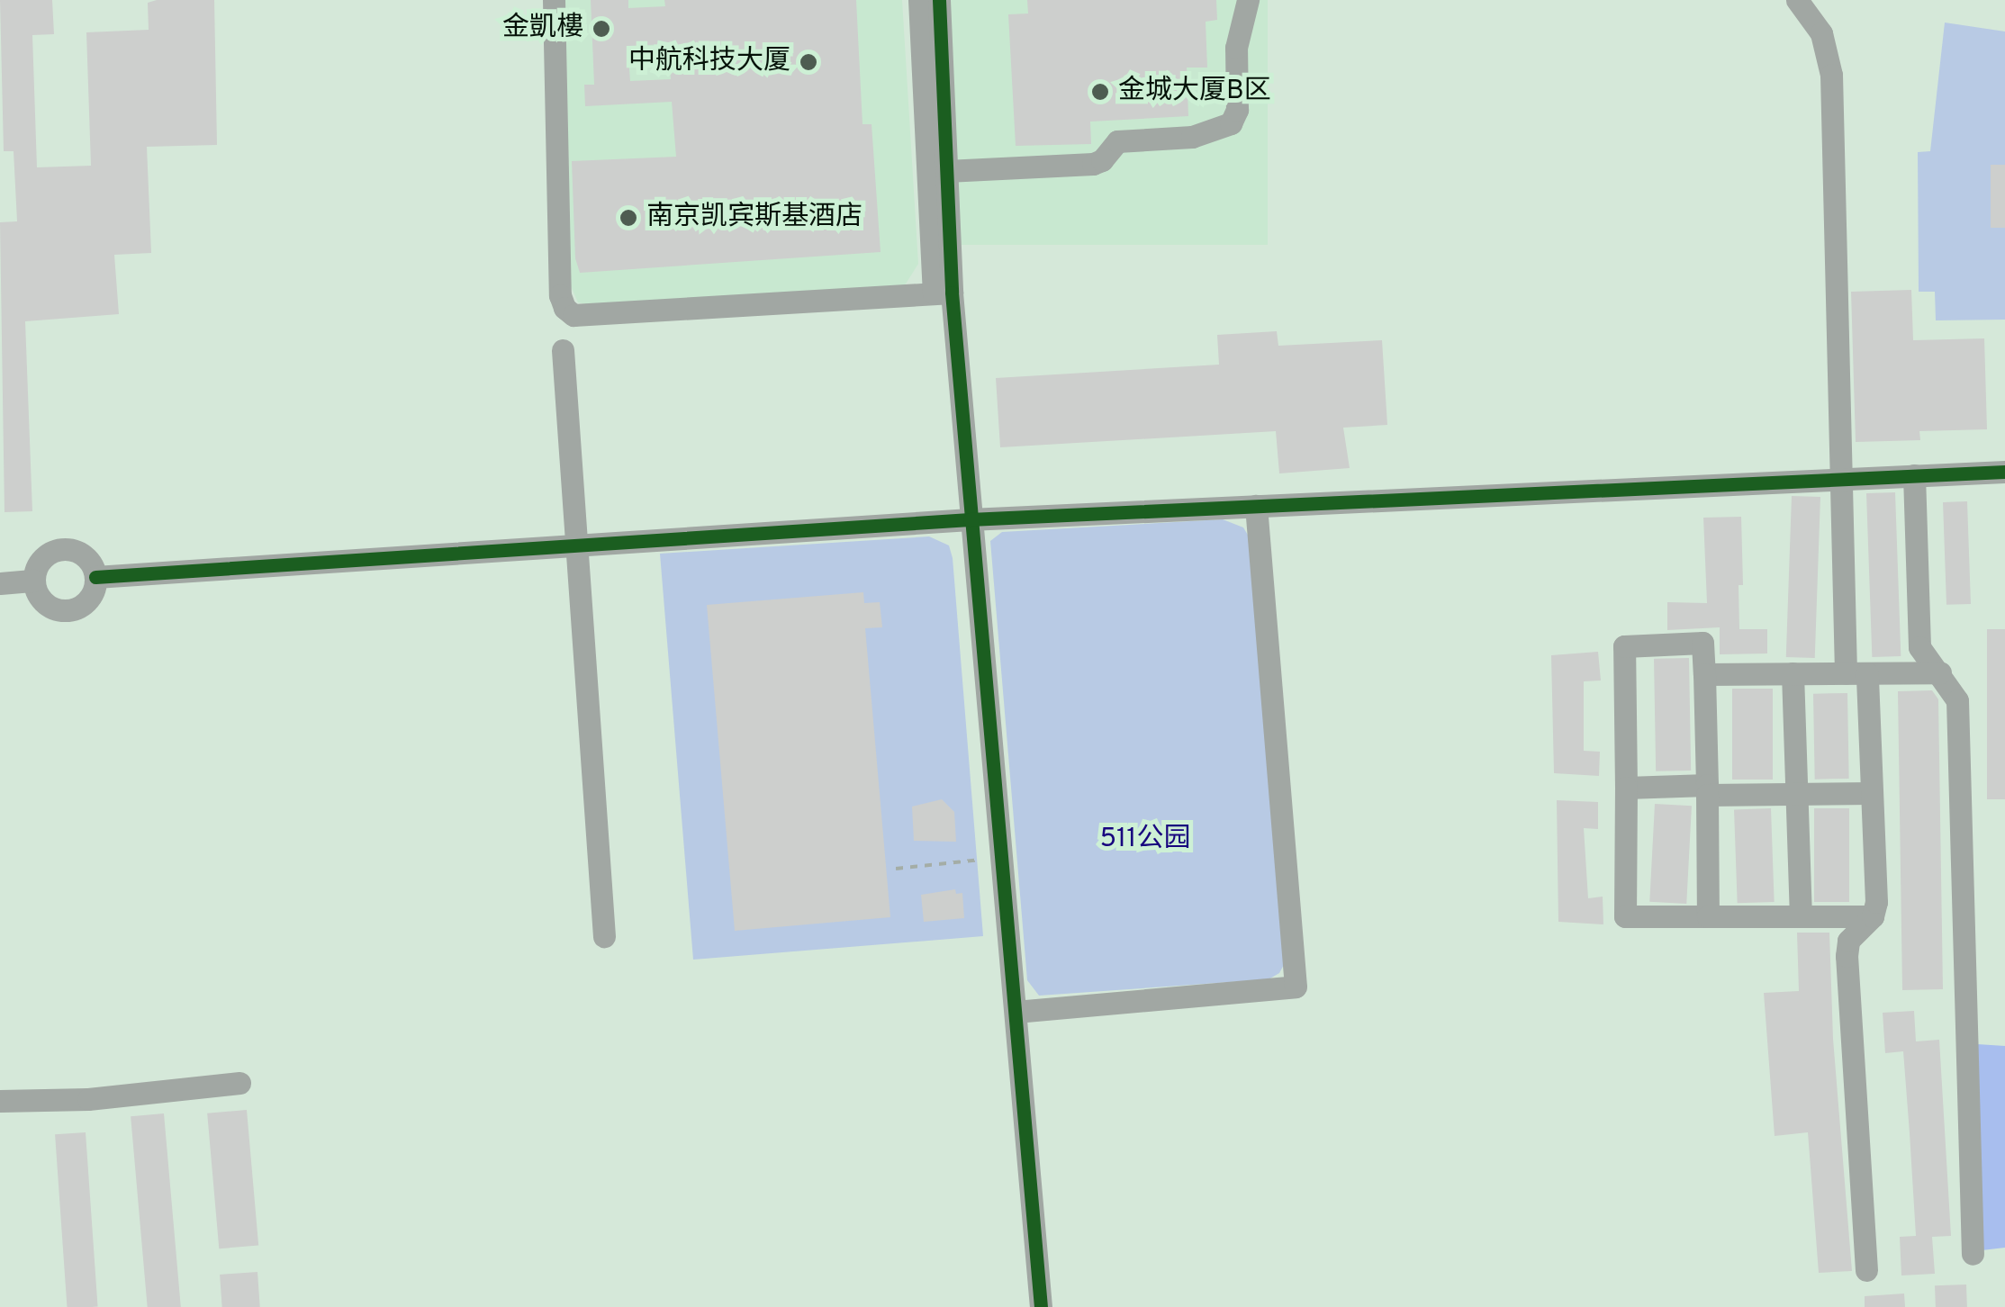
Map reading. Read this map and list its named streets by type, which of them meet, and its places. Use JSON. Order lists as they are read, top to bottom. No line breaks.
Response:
{"parks":["511公园"],"places":["金凱樓","中航科技大厦","金城大厦B区","南京凯宾斯基酒店"]}
